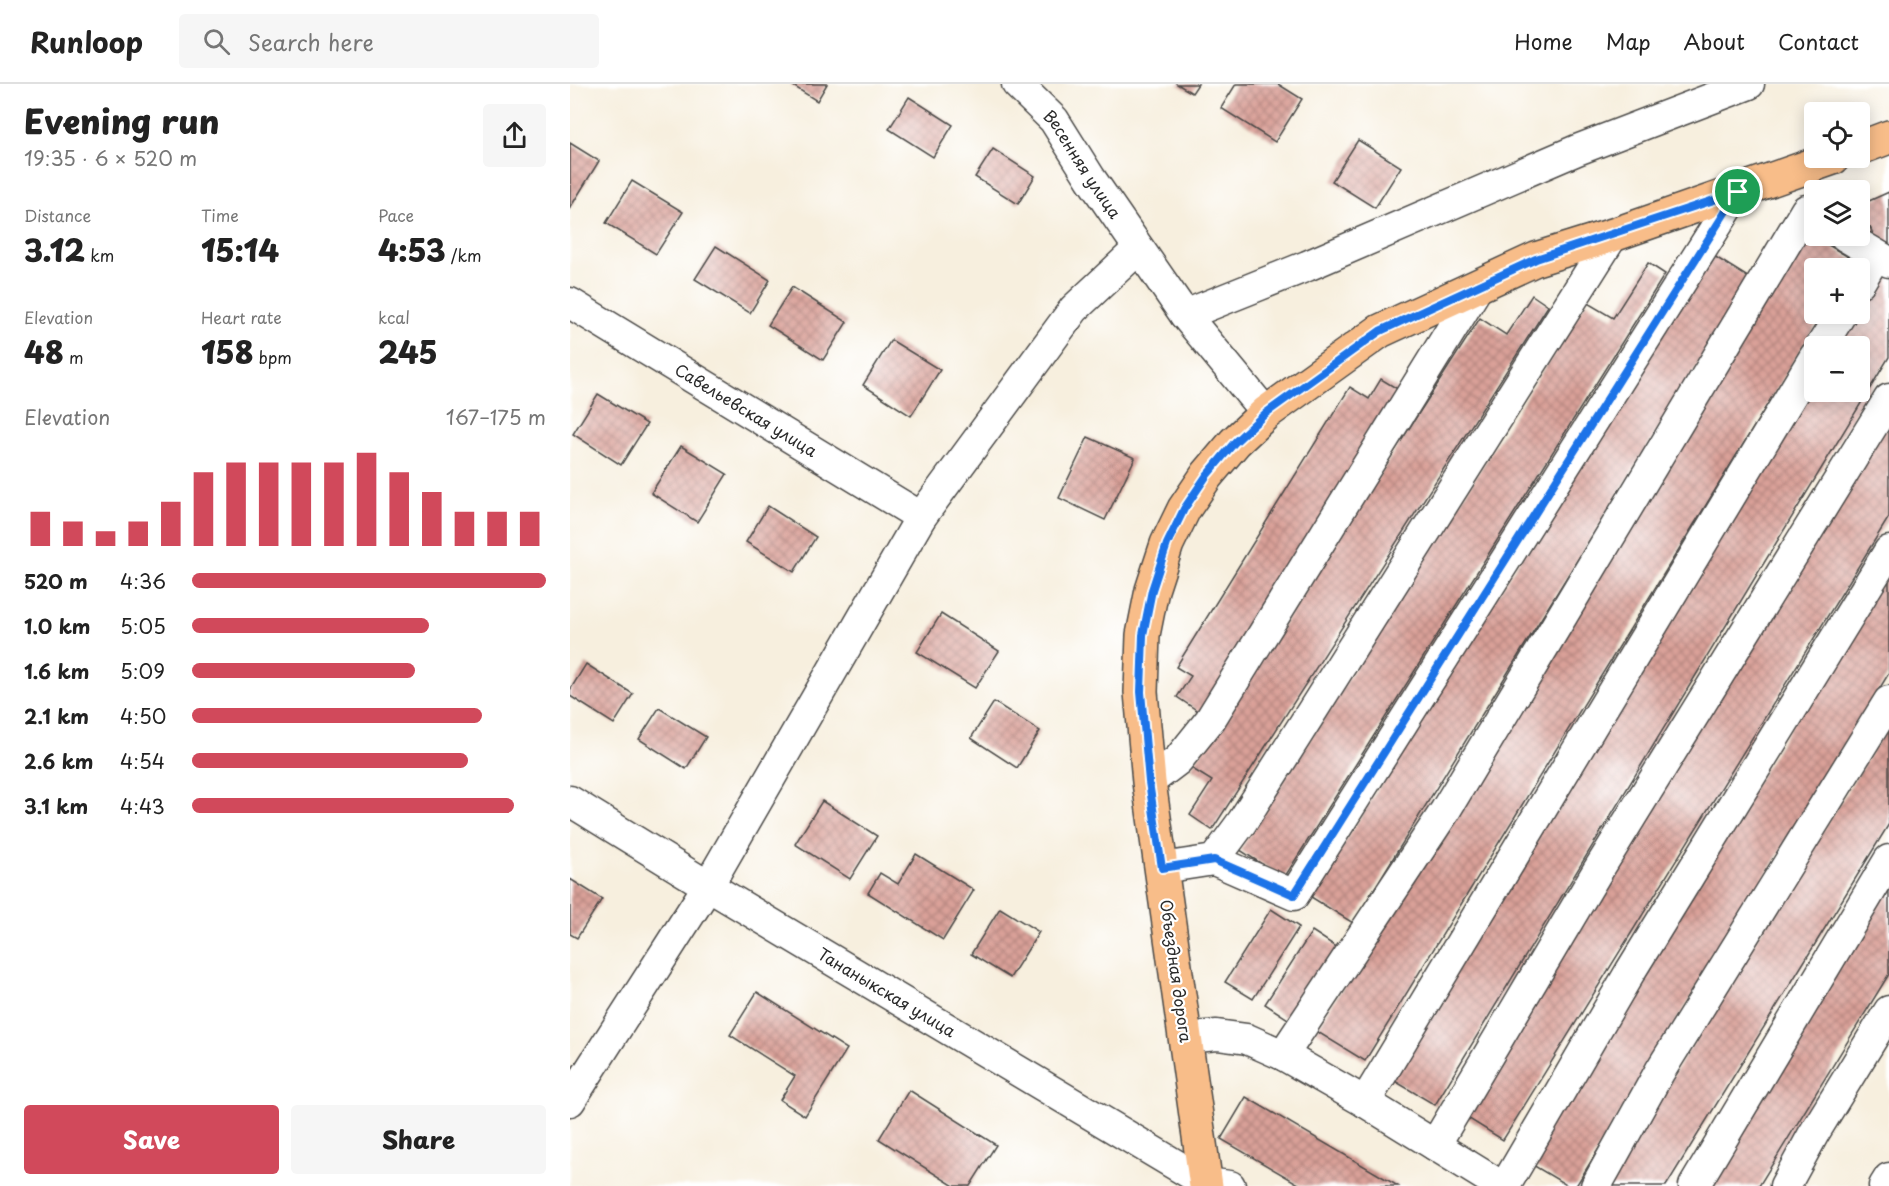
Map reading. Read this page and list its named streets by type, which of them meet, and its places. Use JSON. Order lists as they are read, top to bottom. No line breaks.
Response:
{"streets":{"main road":["Объездная дорога"],"street":["Весенняя улица","Савельевская улица","Тананыкская улица"]},"crossings":[["Весенняя улица","Объездная дорога"],["Объездная дорога","Тананыкская улица"]],"page":{"header":"Runloop","search":"Search here","nav":["Home","Map","About","Contact"],"heading":["Evening run","19:35 · 6 × 520 m"],"map_buttons":["+","−"],"stats":[["Distance","3.12 km"],["Time","15:14"],["Pace","4:53 /km"],["Elevation","48 m"],["Heart rate","158 bpm"],["kcal","245"]],"chart":["Elevation","167–175 m"],"list":[{"name":"520 m","note":"4:36"},{"name":"1.0 km","note":"5:05"},{"name":"1.6 km","note":"5:09"},{"name":"2.1 km","note":"4:50"},{"name":"2.6 km","note":"4:54"},{"name":"3.1 km","note":"4:43"}],"buttons":["Save","Share"]}}
